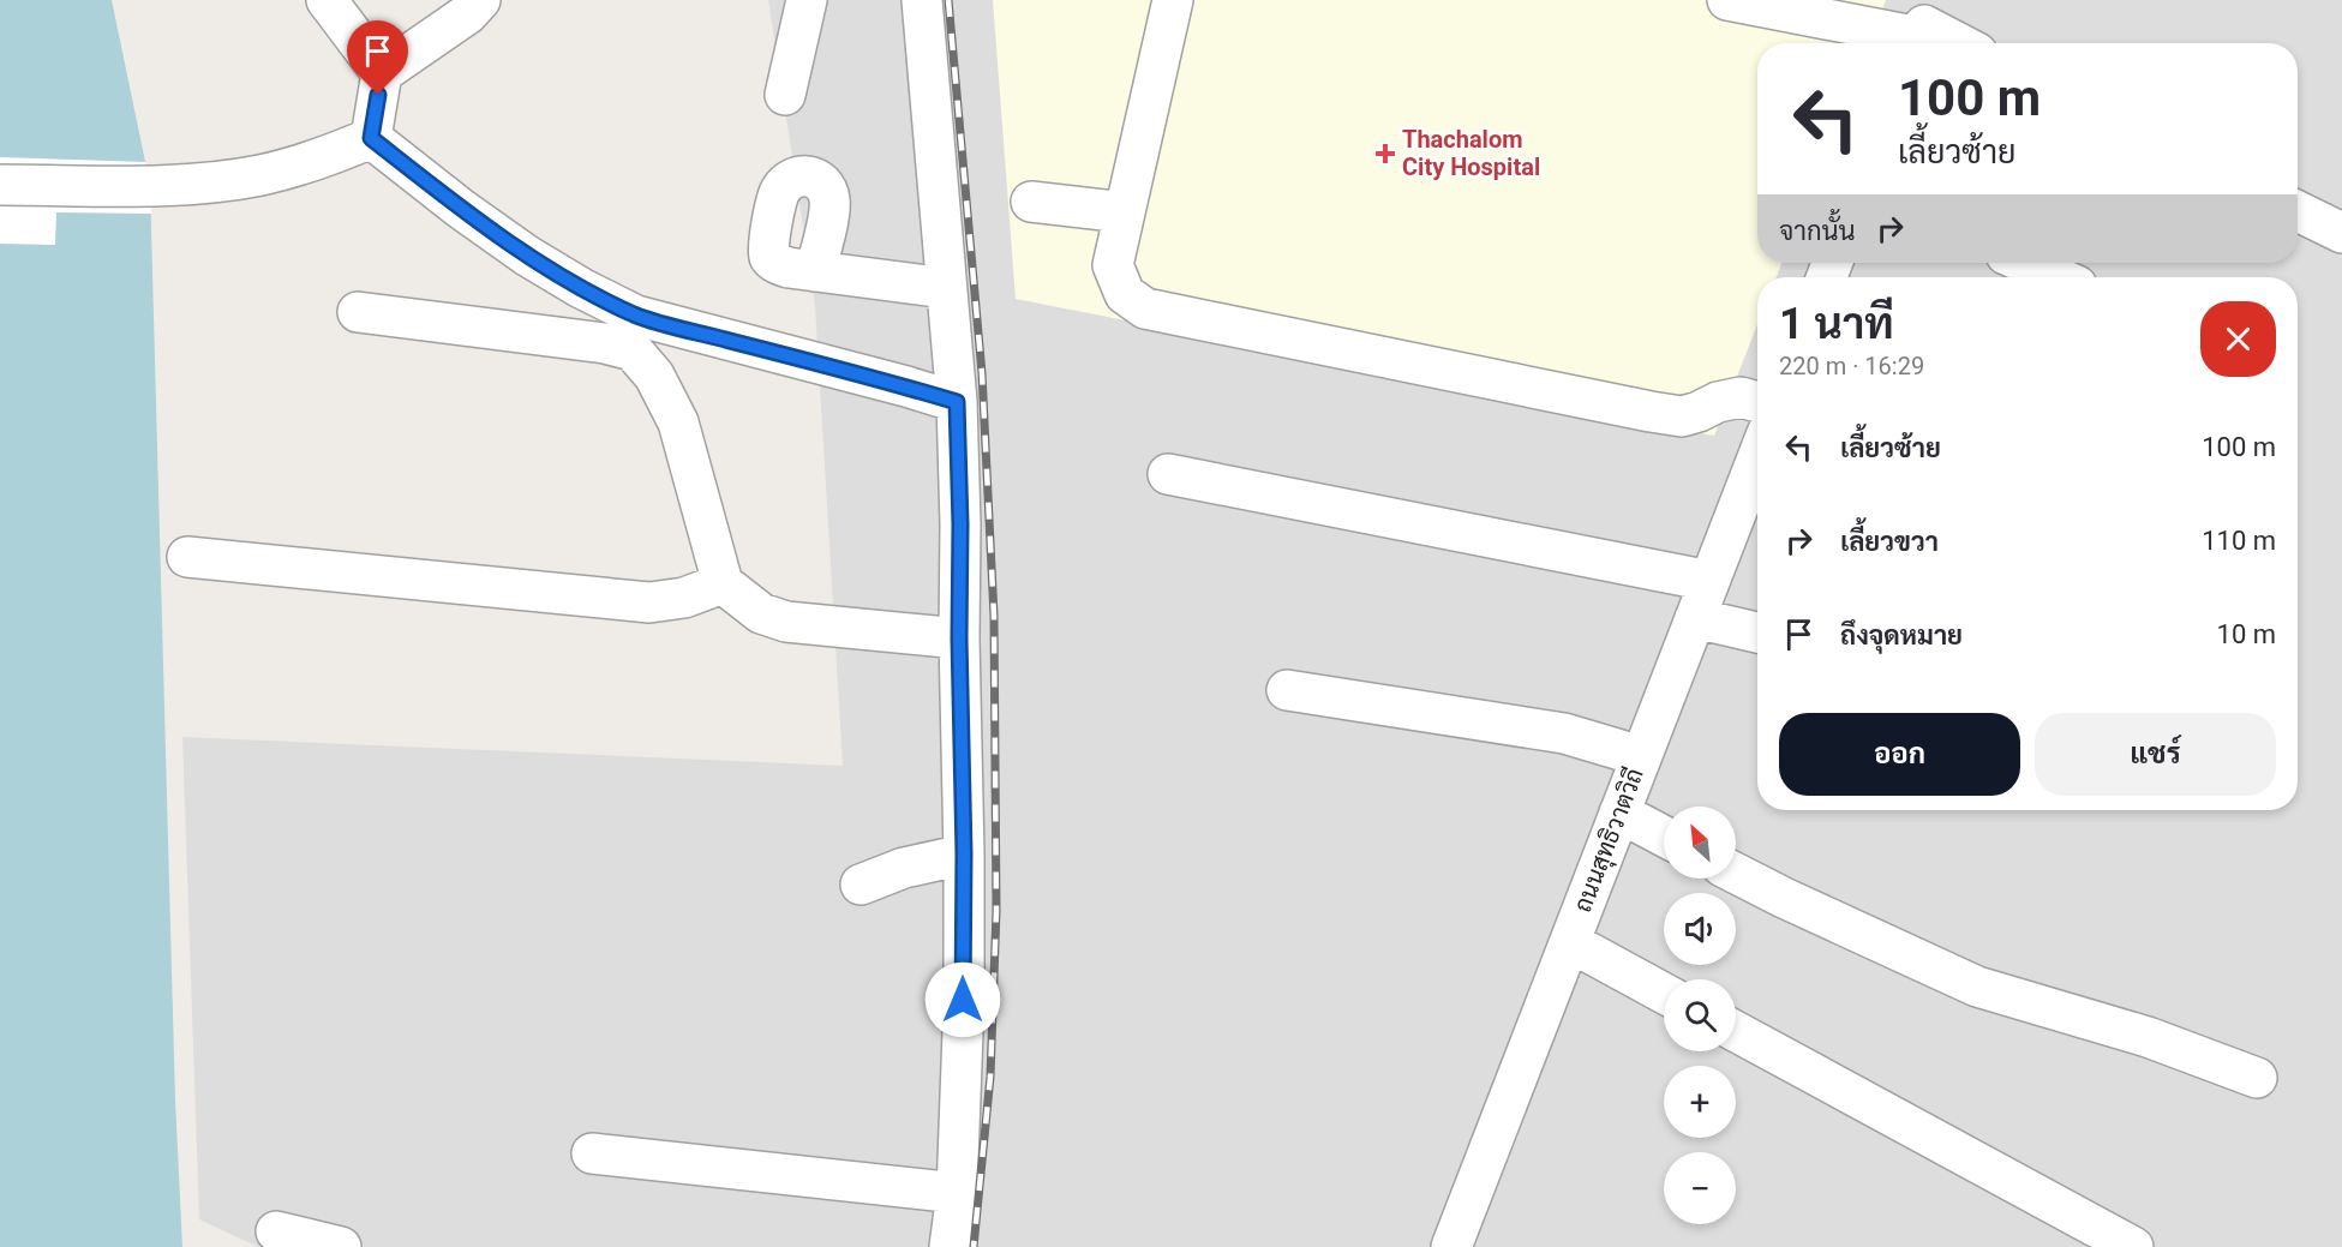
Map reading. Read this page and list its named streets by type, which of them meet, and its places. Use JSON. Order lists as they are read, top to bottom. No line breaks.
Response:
{"streets":{"street":["ถนนสุทธิวาตวิถี"]},"places":{"health":["Thachalom City Hospital"]},"north":"top left","page":{"turn":["100 m","เลี้ยวซ้าย"],"then":"จากนั้น","heading":["1 นาที","220 m · 16:29"],"list":[{"name":"เลี้ยวซ้าย","value":"100 m"},{"name":"เลี้ยวขวา","value":"110 m"},{"name":"ถึงจุดหมาย","value":"10 m"}],"buttons":["ออก","แชร์"],"map_buttons":["+","−"]}}
